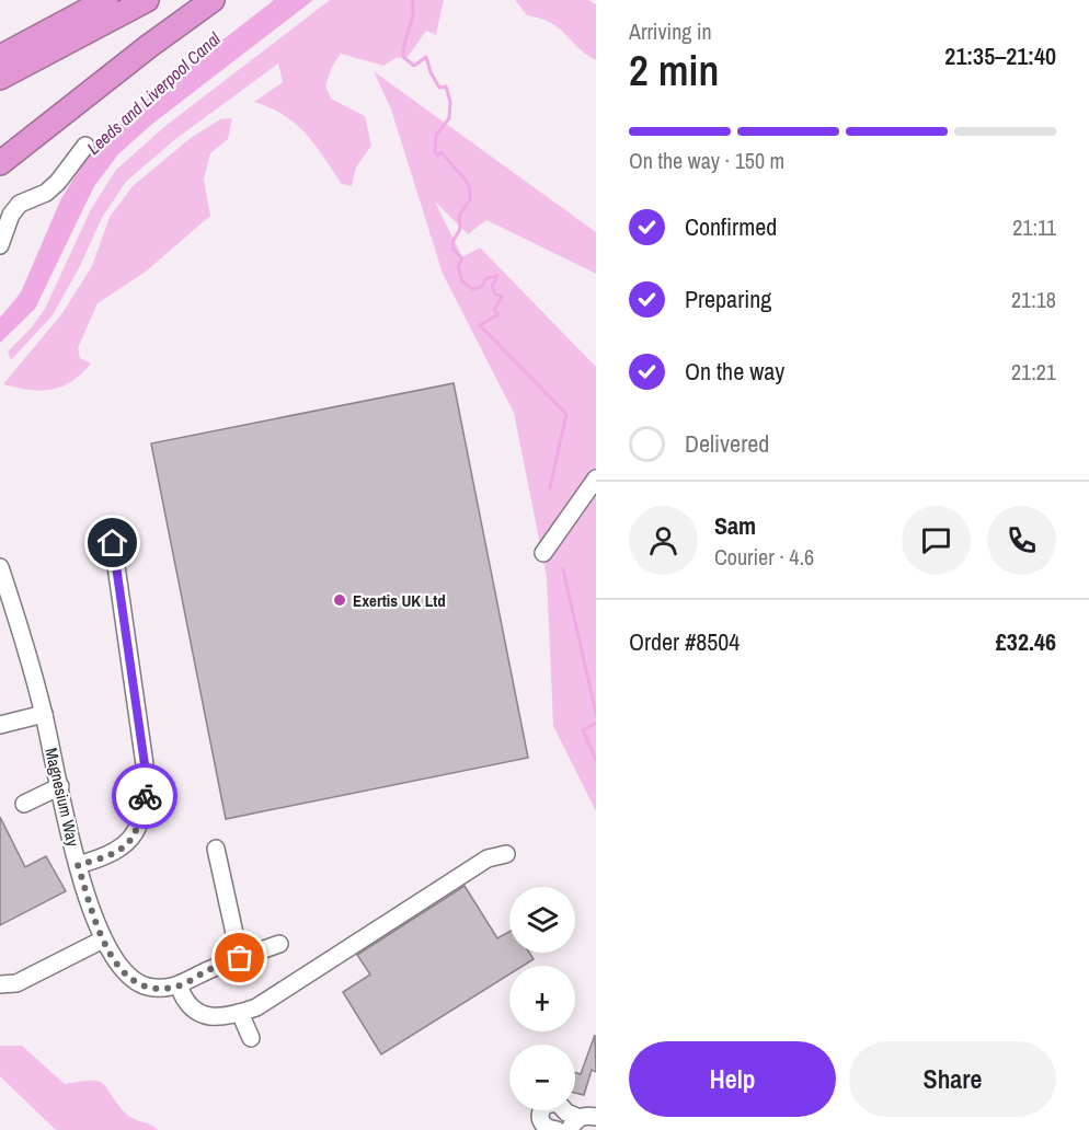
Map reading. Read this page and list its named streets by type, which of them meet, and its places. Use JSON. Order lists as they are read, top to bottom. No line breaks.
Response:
{"streets":{"street":["Magnesium Way"]},"water":["Leeds and Liverpool Canal"],"places":["Exertis UK Ltd"],"page":{"heading":["2 min","Arriving in","21:35–21:40"],"panel":["Sam","Courier · 4.6","Order #8504","£32.46"],"bar":"On the way · 150 m","list":[["Confirmed","21:11"],["Preparing","21:18"],["On the way","21:21"],"Delivered"],"map_buttons":["+","−"],"buttons":["Help","Share"]}}
